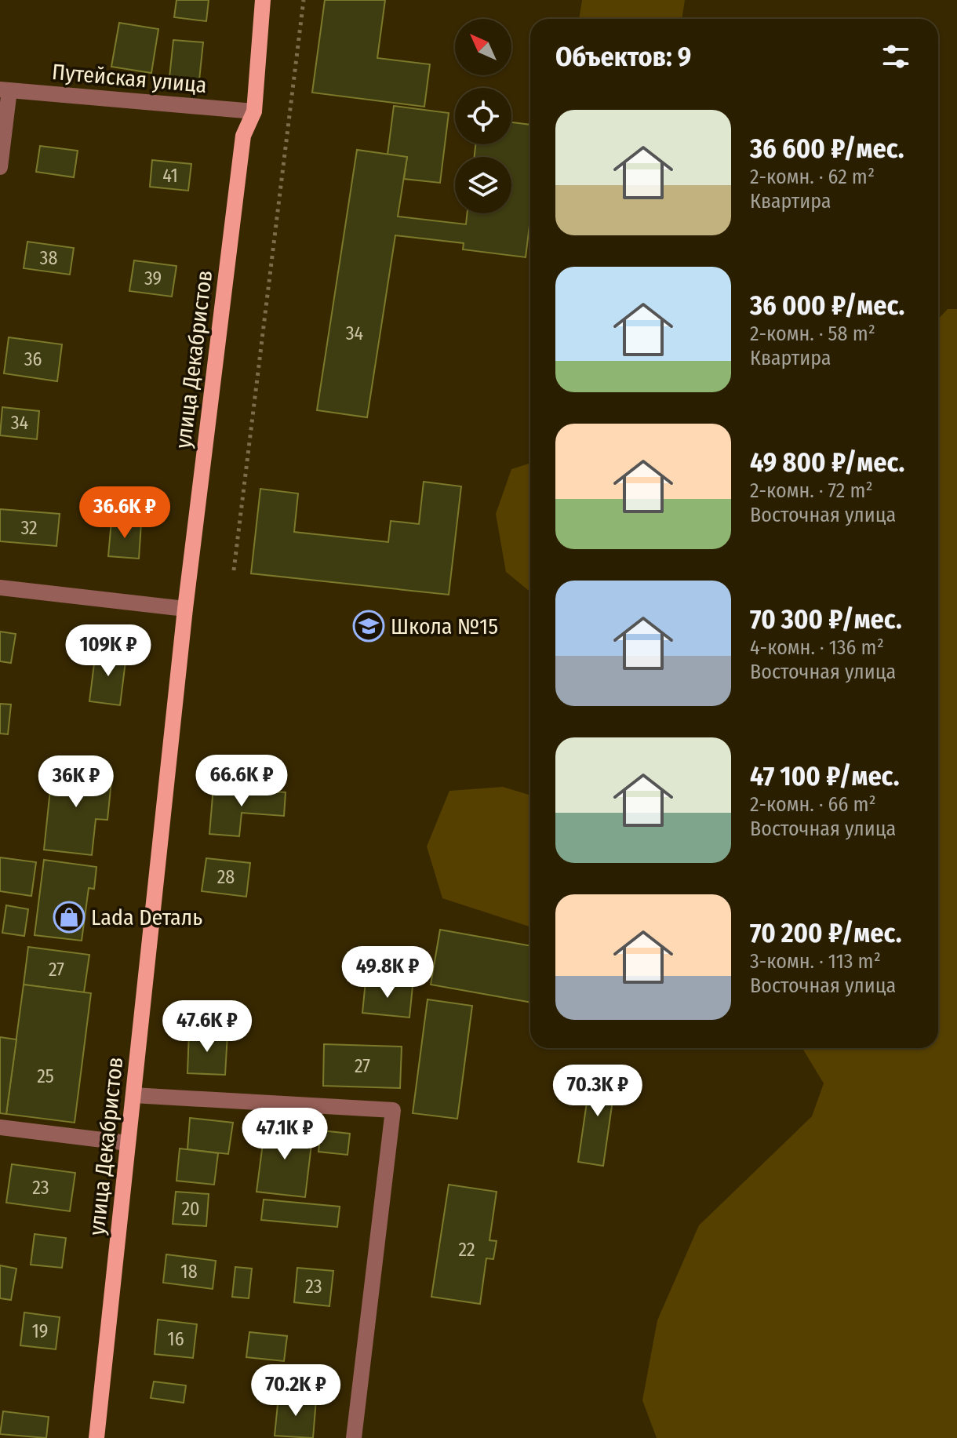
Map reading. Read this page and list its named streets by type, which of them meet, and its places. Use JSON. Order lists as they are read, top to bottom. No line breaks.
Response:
{"streets":{"main road":["улица Декабристов"],"street":["Путейская улица"]},"crossings":[["Путейская улица","улица Декабристов"]],"places":{"school or university":["Школа №15"],"shop":["Lada Dеталь"]},"house_numbers":["41","38","39","34","36","34","32","28","27","27","25","23","20","22","18","23","19","16"],"north":"top left","page":{"heading":"Объектов: 9","list":[{"name":"36 600 ₽/мес.","note":"2-комн. · 62 m² · Квартира"},{"name":"36 000 ₽/мес.","note":"2-комн. · 58 m² · Квартира"},{"name":"49 800 ₽/мес.","note":"2-комн. · 72 m² · Восточная улица"},{"name":"70 300 ₽/мес.","note":"4-комн. · 136 m² · Восточная улица"},{"name":"47 100 ₽/мес.","note":"2-комн. · 66 m² · Восточная улица"},{"name":"70 200 ₽/мес.","note":"3-комн. · 113 m² · Восточная улица"}],"price":["36.6K ₽","109K ₽","66.6K ₽","36K ₽","49.8K ₽","47.6K ₽","70.3K ₽","47.1K ₽","70.2K ₽"]}}
